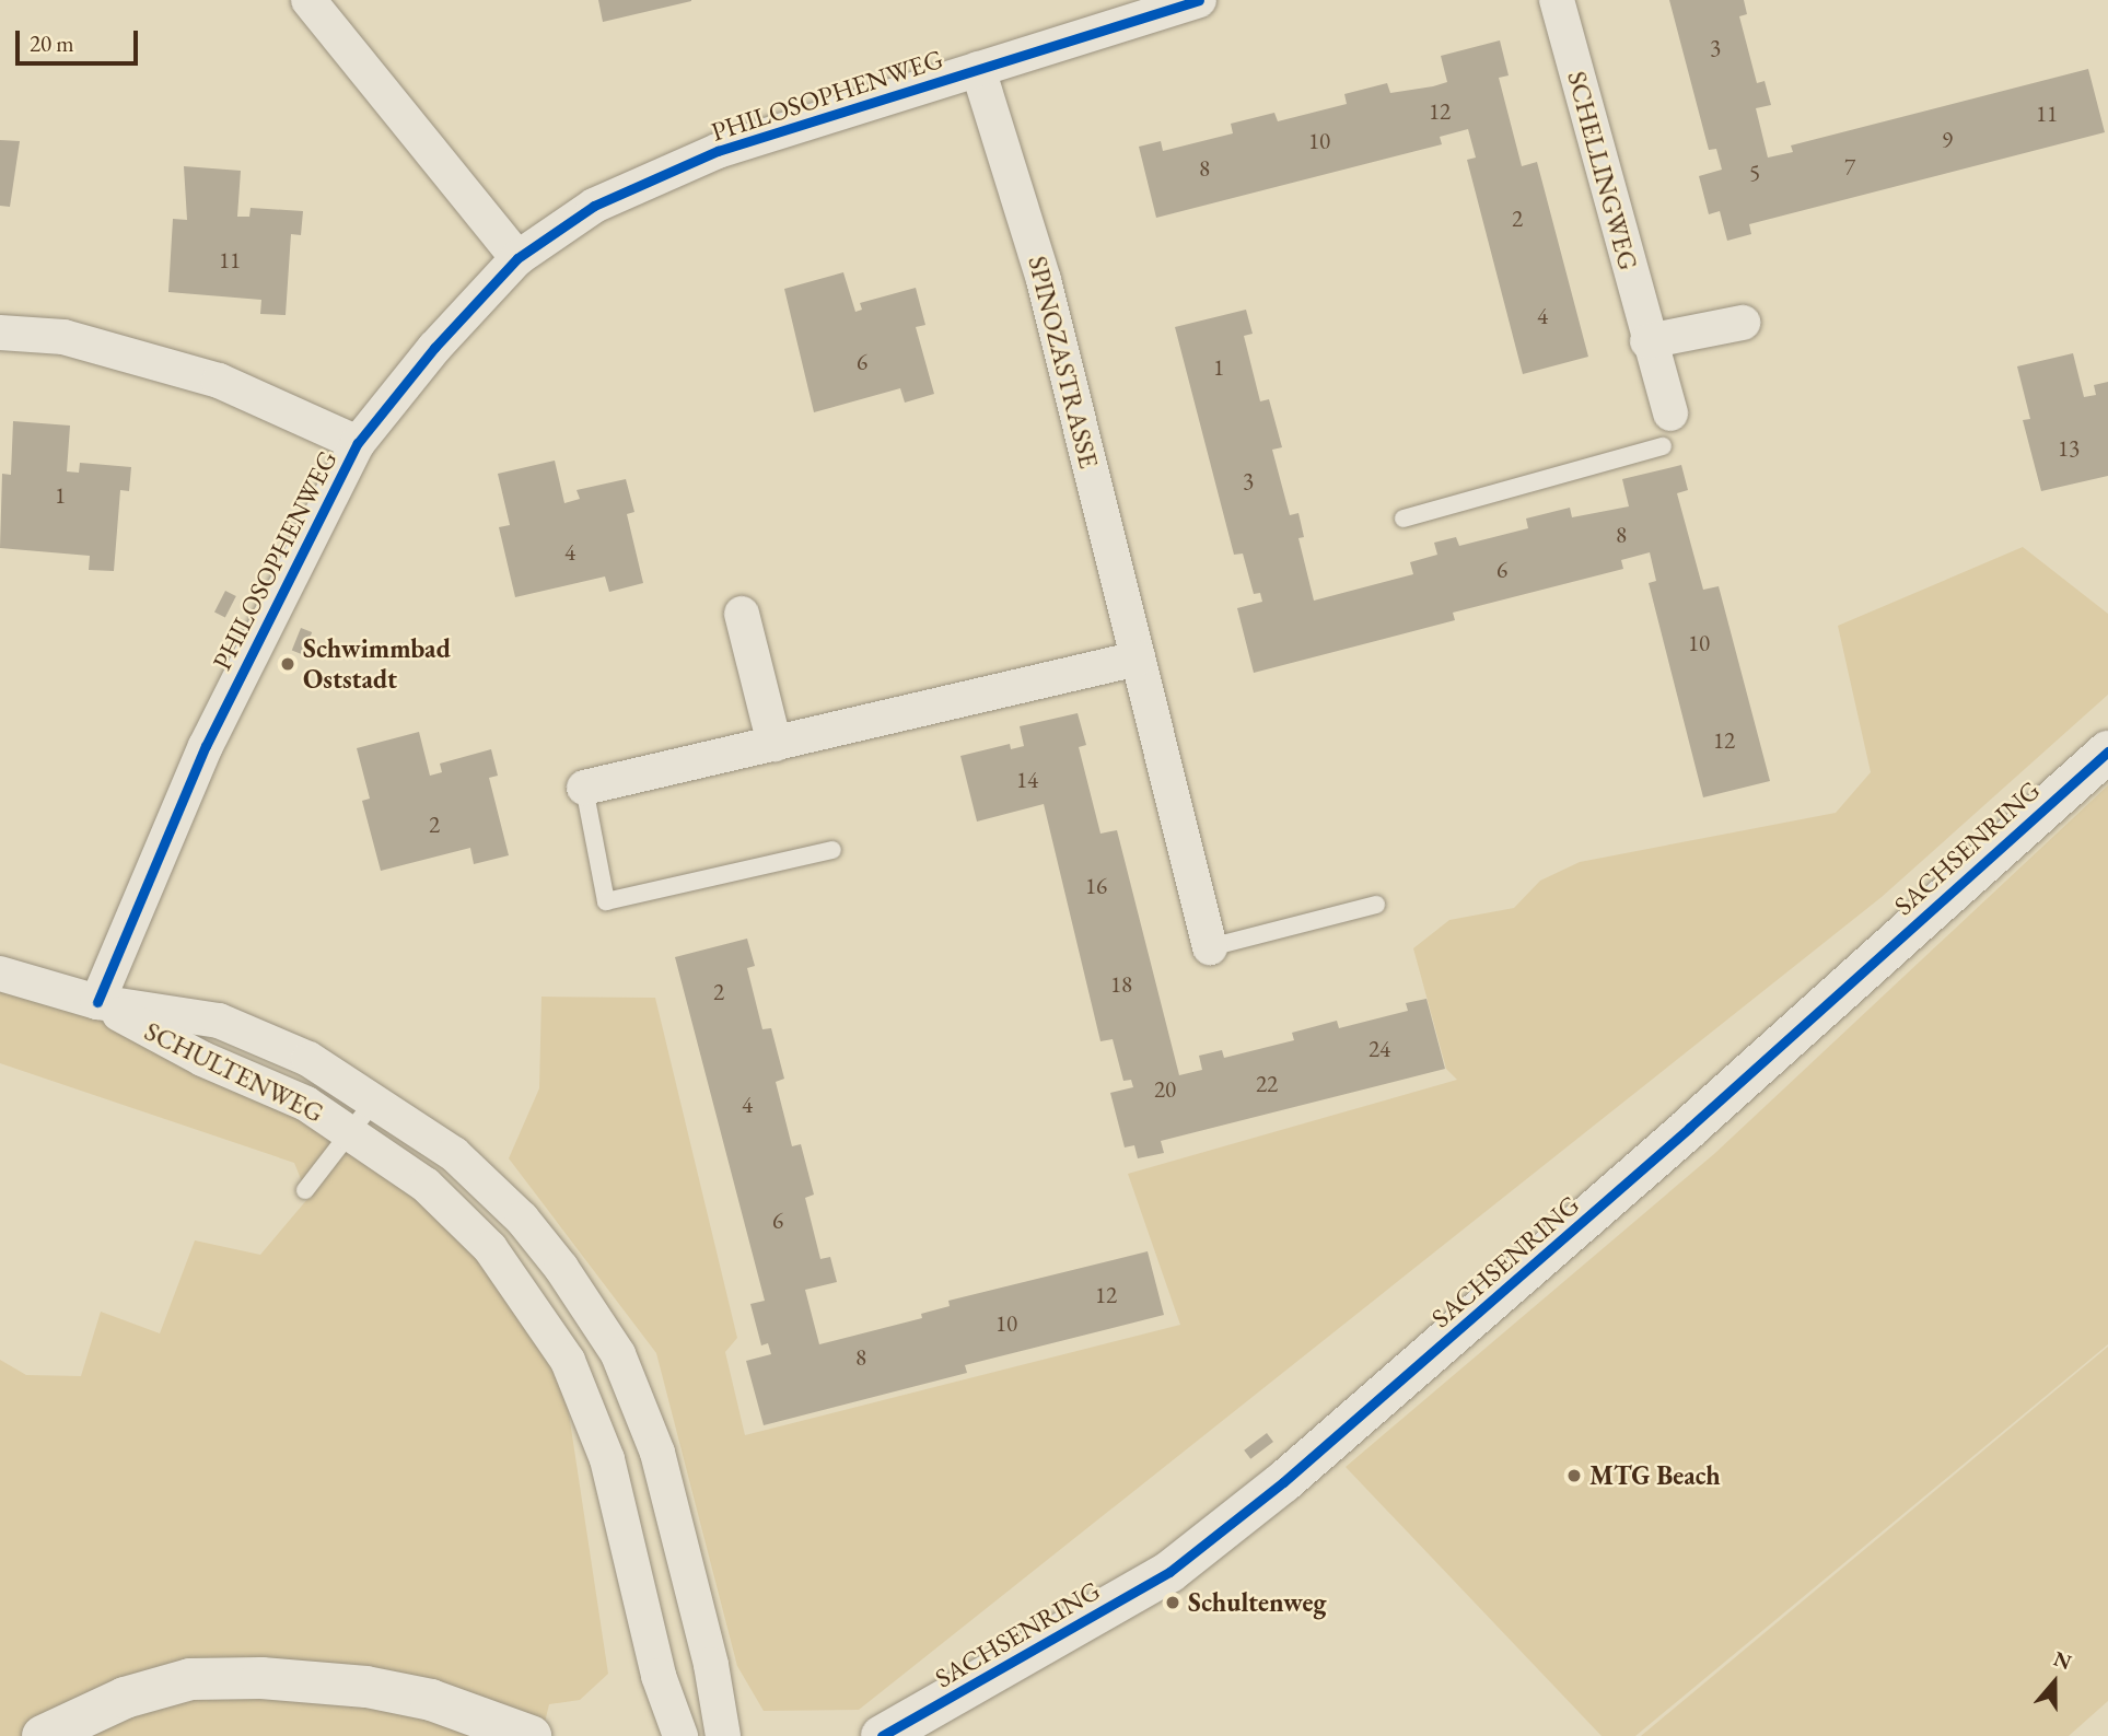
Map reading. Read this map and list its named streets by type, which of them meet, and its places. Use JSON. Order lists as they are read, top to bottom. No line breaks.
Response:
{"streets":{"street":["PHILOSOPHENWEG","SCHELLINGWEG","SPINOZASTRASSE","SACHSENRING","SCHULTENWEG"]},"crossings":[["PHILOSOPHENWEG","SPINOZASTRASSE"],["PHILOSOPHENWEG","SCHULTENWEG"]],"places":["Schwimmbad Oststadt","MTG Beach","Schultenweg"],"house_numbers":["3","12","11","9","10","7","8","5","2","11","4","6","1","13","3","1","8","4","6","10","12","14","2","16","18","2","24","22","20","4","6","12","10","8"],"scale_bar":"20 m","north":"top"}
